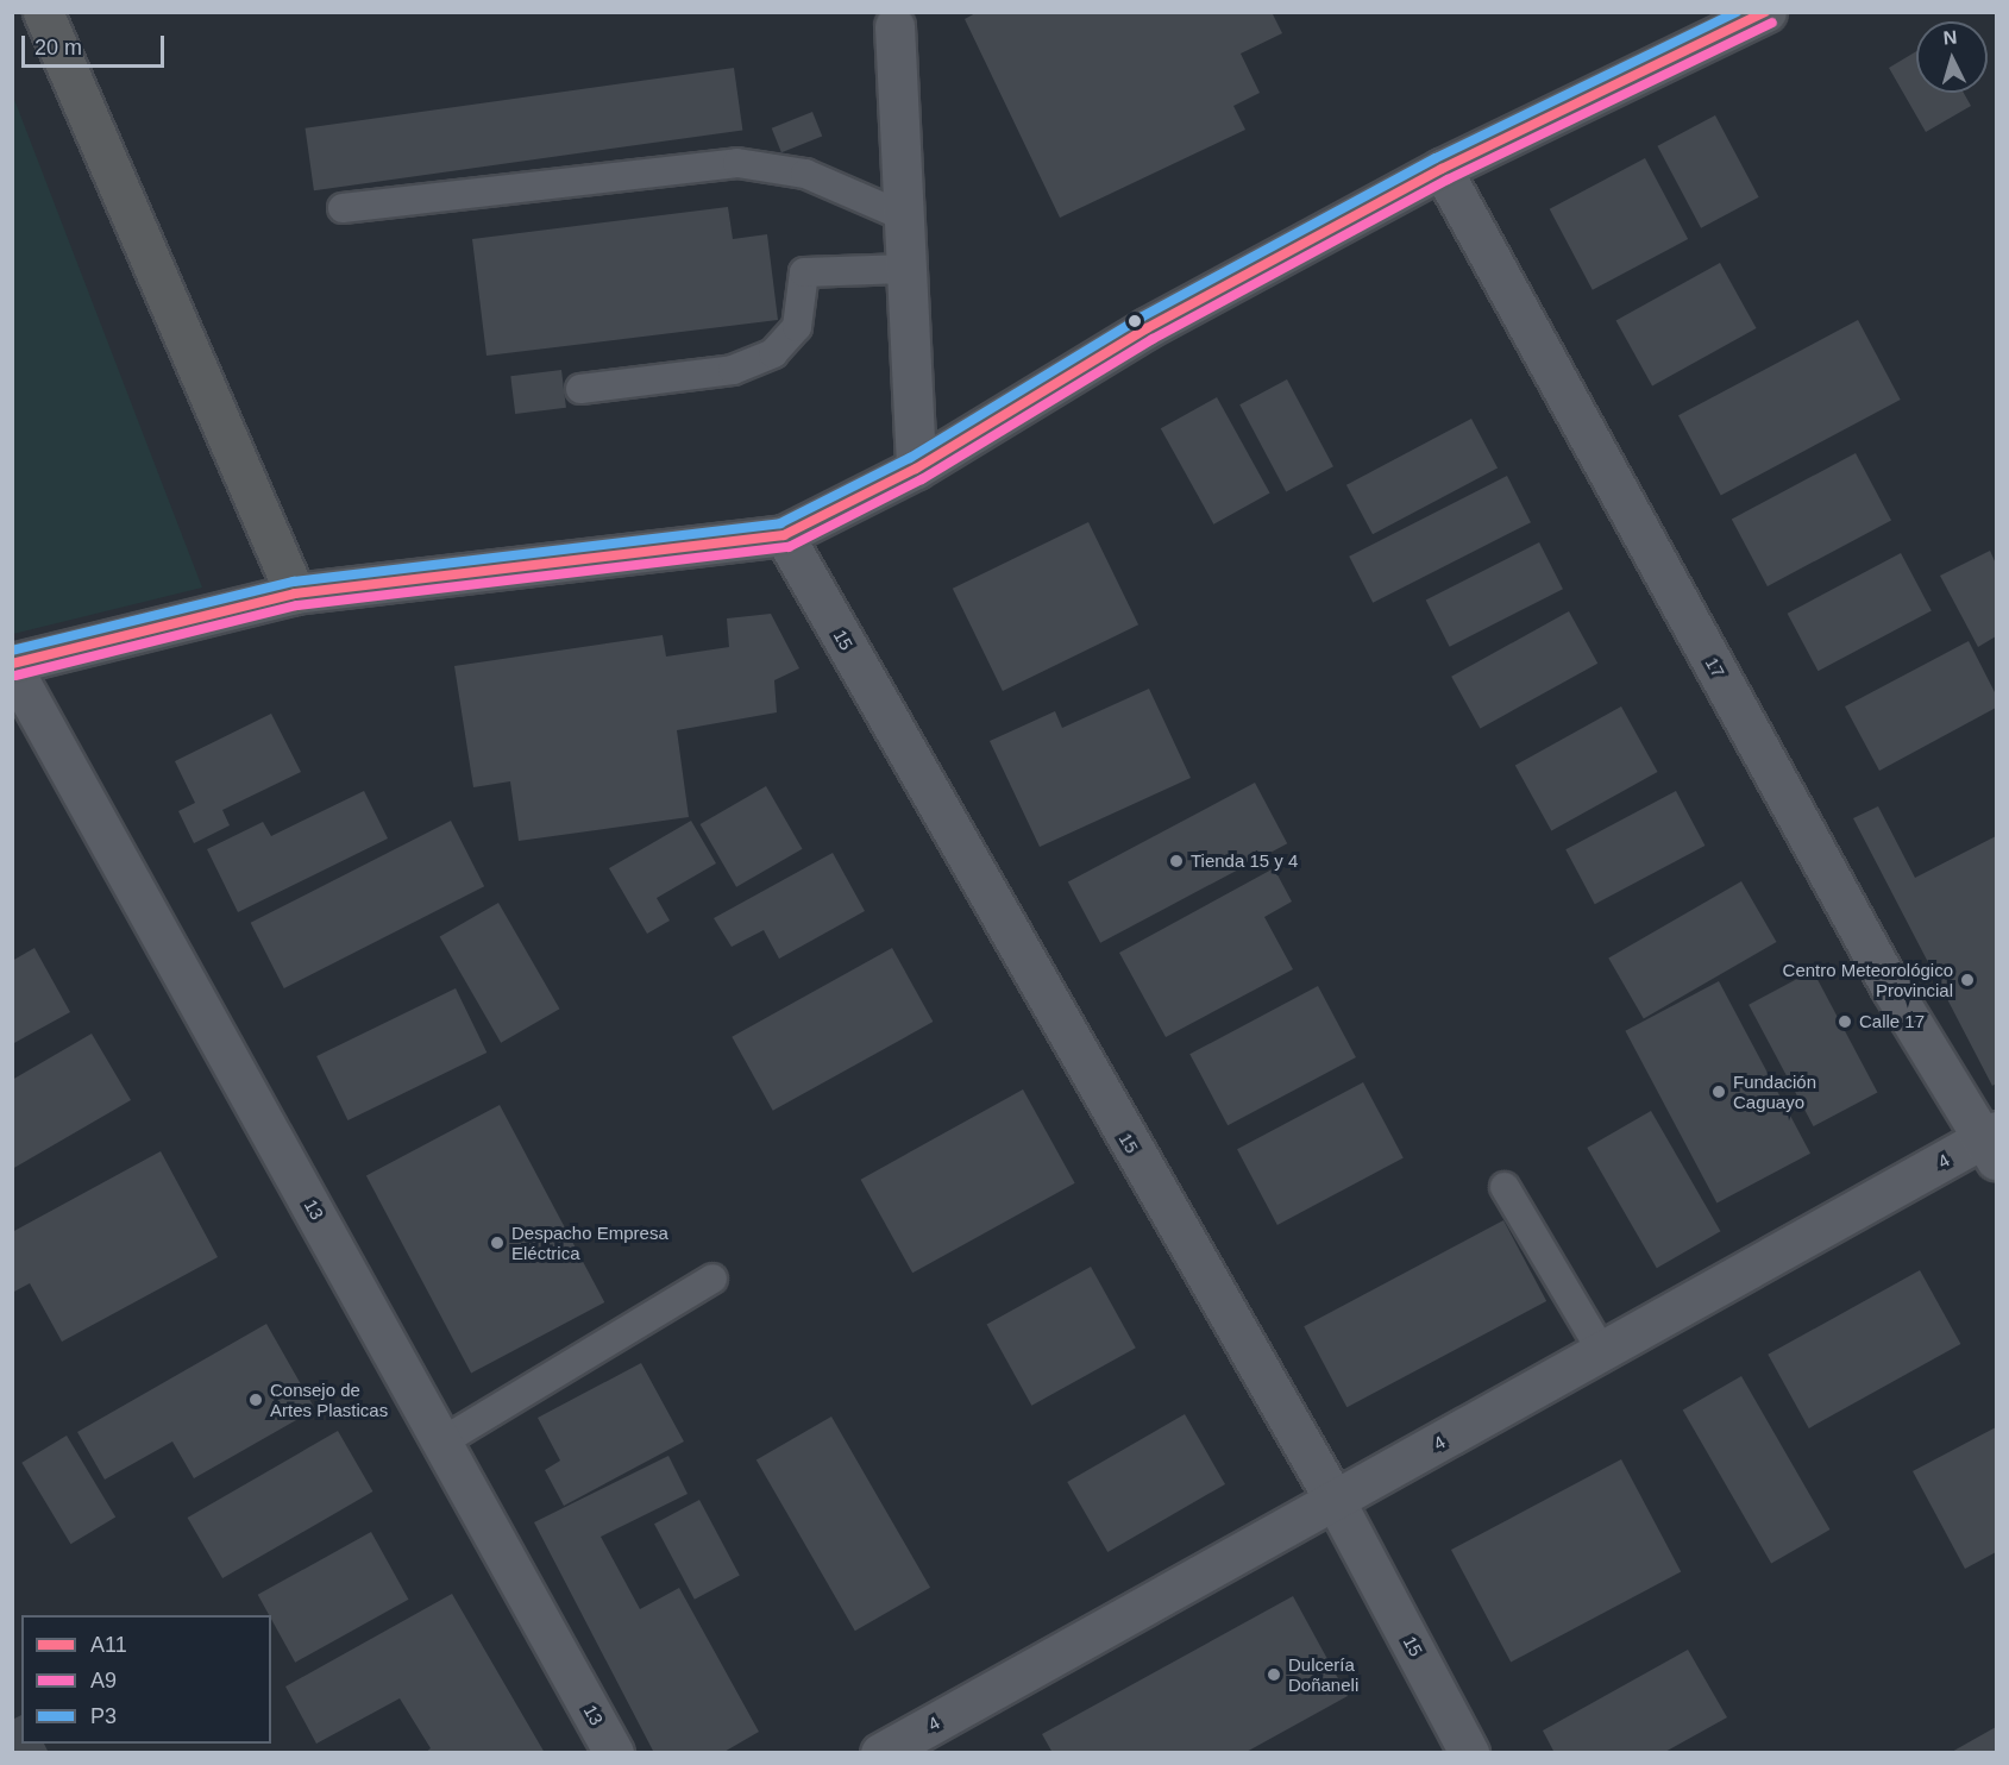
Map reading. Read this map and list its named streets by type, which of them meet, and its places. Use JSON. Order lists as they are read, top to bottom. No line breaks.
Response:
{"streets":{"street":["15","17","4","13"]},"crossings":[["15","4"],["17","4"]],"places":["Tienda 15 y 4","Centro Meteorológico Provincial","Calle 17","Fundación Caguayo","Despacho Empresa Eléctrica","Consejo de Artes Plasticas","Dulcería Doñaneli"],"lines":["transit line A11","transit line P3","transit line A9"],"legend":["A11","A9","P3"],"scale_bar":"20 m","north":"top"}
